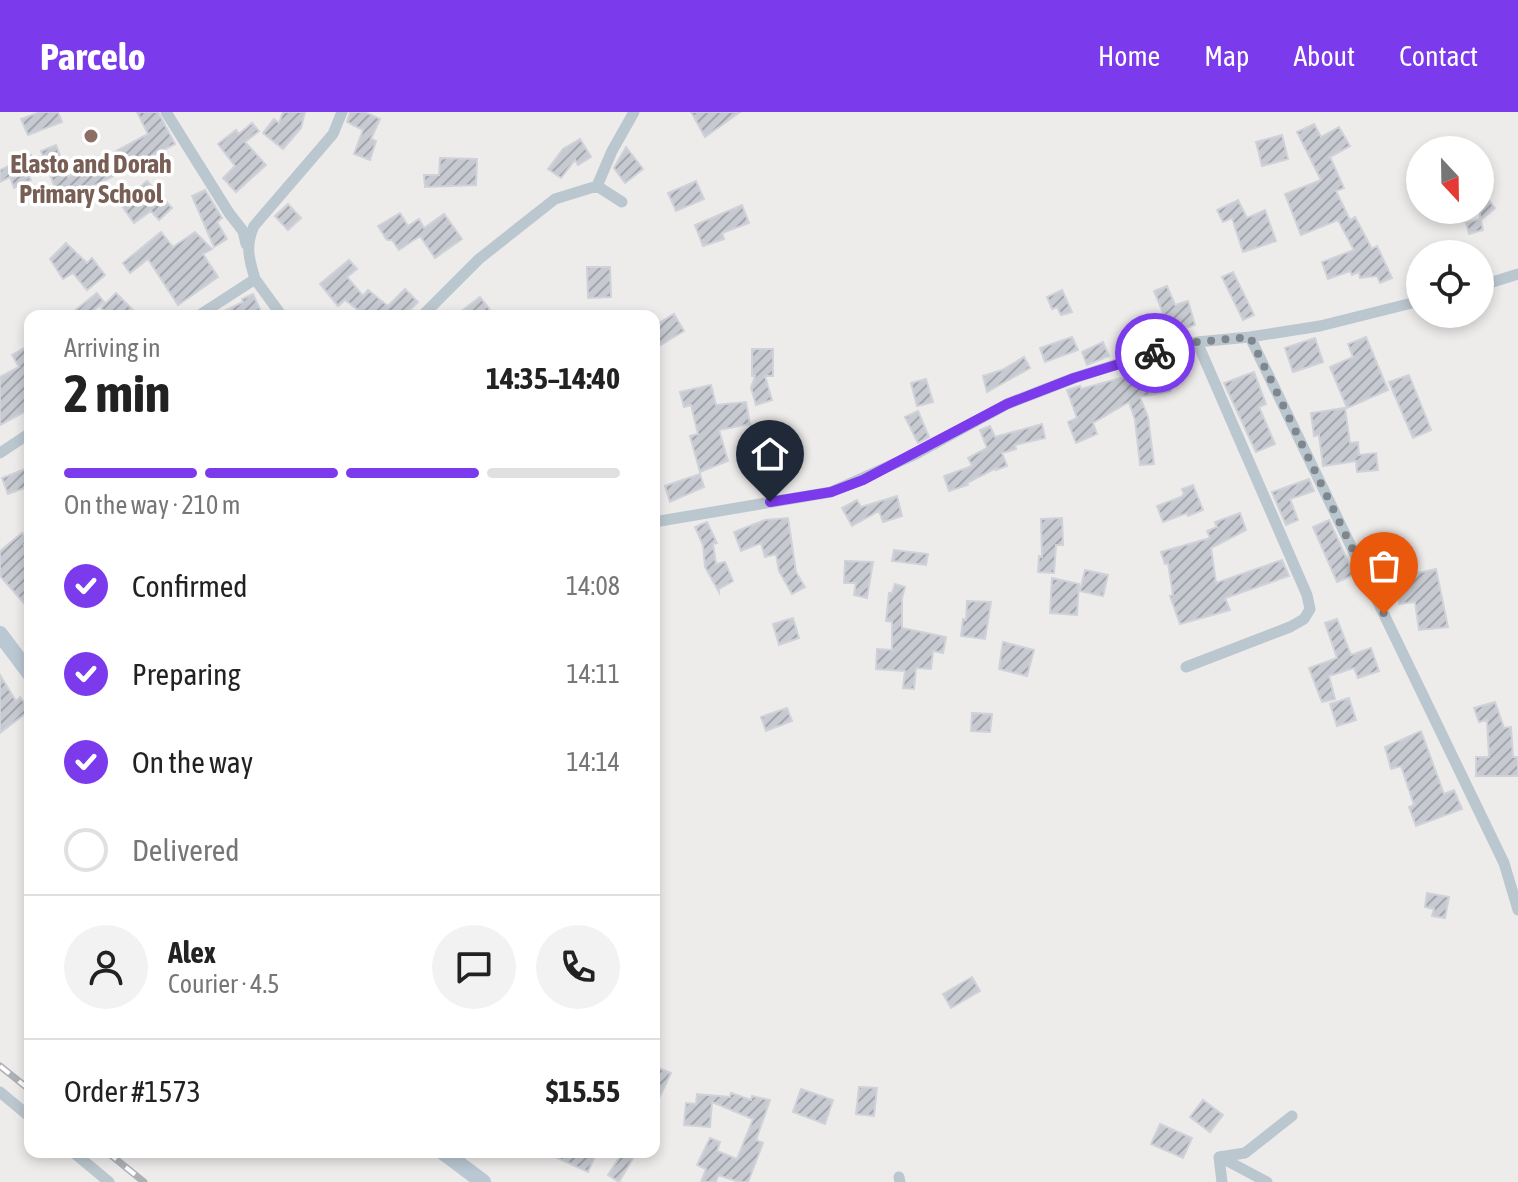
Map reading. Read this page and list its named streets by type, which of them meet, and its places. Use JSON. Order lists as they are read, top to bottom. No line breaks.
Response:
{"places":["Elasto and Dorah Primary School"],"north":"bottom","page":{"header":"Parcelo","nav":["Home","Map","About","Contact"],"heading":["2 min","Arriving in","14:35–14:40"],"panel":["Alex","Courier · 4.5","Order #1573","$15.55"],"bar":"On the way · 210 m","list":[["Confirmed","14:08"],["Preparing","14:11"],["On the way","14:14"],"Delivered"]}}
